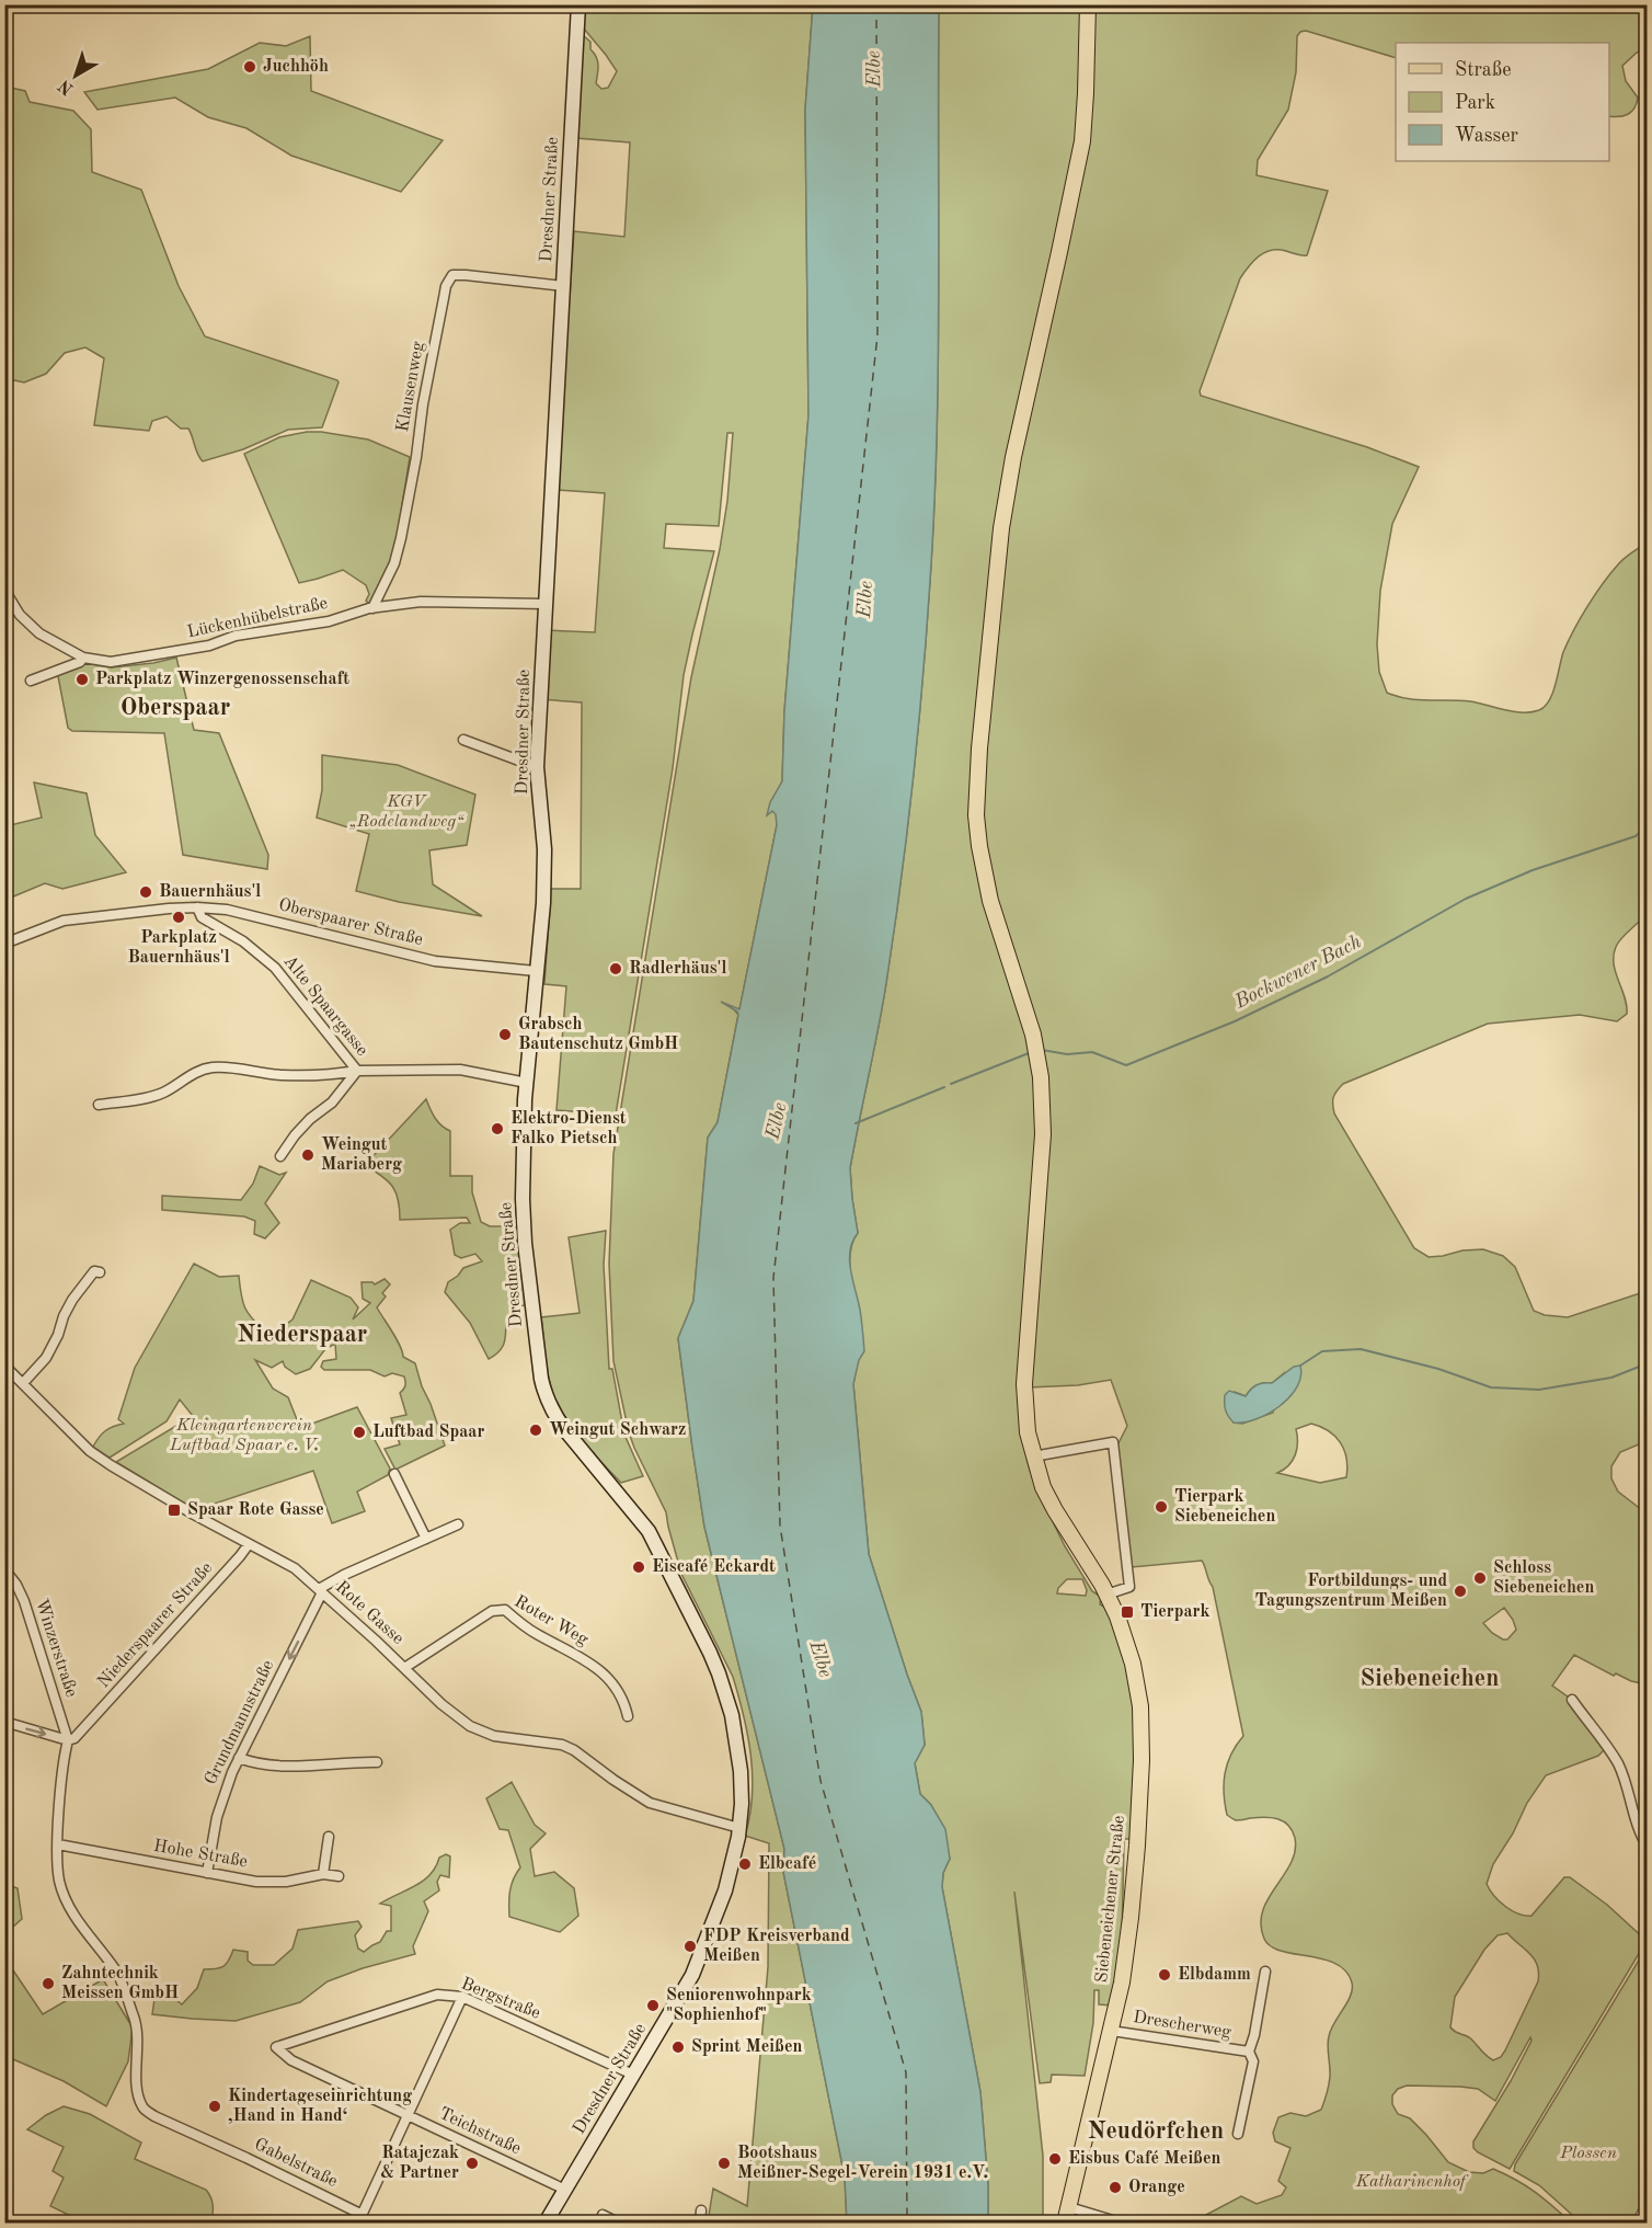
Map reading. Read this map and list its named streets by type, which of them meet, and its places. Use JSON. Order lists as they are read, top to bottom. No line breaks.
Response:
{"streets":{"main road":["Dresdner Straße","Siebeneichener Straße"],"street":["Klausenweg","Lückenhübelstraße","Oberspaarer Straße","Alte Spaargasse","Rote Gasse","Roter Weg","Niederspaarer Straße","Winzerstraße","Grundmannstraße","Hohe Straße","Bergstraße","Drescherweg","Teichstraße","Gabelstraße"]},"crossings":[["Dresdner Straße","Klausenweg"],["Dresdner Straße","Lückenhübelstraße"],["Dresdner Straße","Oberspaarer Straße"],["Dresdner Straße","Alte Spaargasse"],["Dresdner Straße","Rote Gasse"],["Dresdner Straße","Bergstraße"],["Dresdner Straße","Teichstraße"],["Klausenweg","Lückenhübelstraße"],["Oberspaarer Straße","Alte Spaargasse"],["Rote Gasse","Roter Weg"],["Rote Gasse","Niederspaarer Straße"],["Rote Gasse","Grundmannstraße"],["Niederspaarer Straße","Winzerstraße"],["Grundmannstraße","Hohe Straße"],["Hohe Straße","Gabelstraße"],["Siebeneichener Straße","Drescherweg"],["Bergstraße","Teichstraße"]],"one_way":["Grundmannstraße"],"districts":["Oberspaar","Niederspaar","Siebeneichen","Neudörfchen"],"water":["Elbe","Bockwener Bach"],"parks":["KGV „Rodelandweg“","Kleingartenverein Luftbad Spaar e. V.","Plossen","Katharinenhof"],"places":{"other":["Juchhöh","Parkplatz Winzergenossenschaft","Bauernhäus'l","Parkplatz Bauernhäus'l","Radlerhäus'l","Grabsch Bautenschutz GmbH","Elektro-Dienst Falko Pietsch","Weingut Mariaberg","Weingut Schwarz","Luftbad Spaar","Tierpark Siebeneichen","Eiscafé Eckardt","Schloss Siebeneichen","Fortbildungs- und Tagungszentrum Meißen","Elbcafé","FDP Kreisverband Meißen","Elbdamm","Zahntechnik Meissen GmbH","Seniorenwohnpark \"Sophienhof\"","Sprint Meißen","Kindertageseinrichtung ‚Hand in Hand‘","Eisbus Café Meißen","Ratajczak & Partner","Bootshaus Meißner-Segel-Verein 1931 e.V.","Orange"],"transit":["Spaar Rote Gasse","Tierpark"]},"legend":["Straße","Park","Wasser"],"north":"bottom left"}
